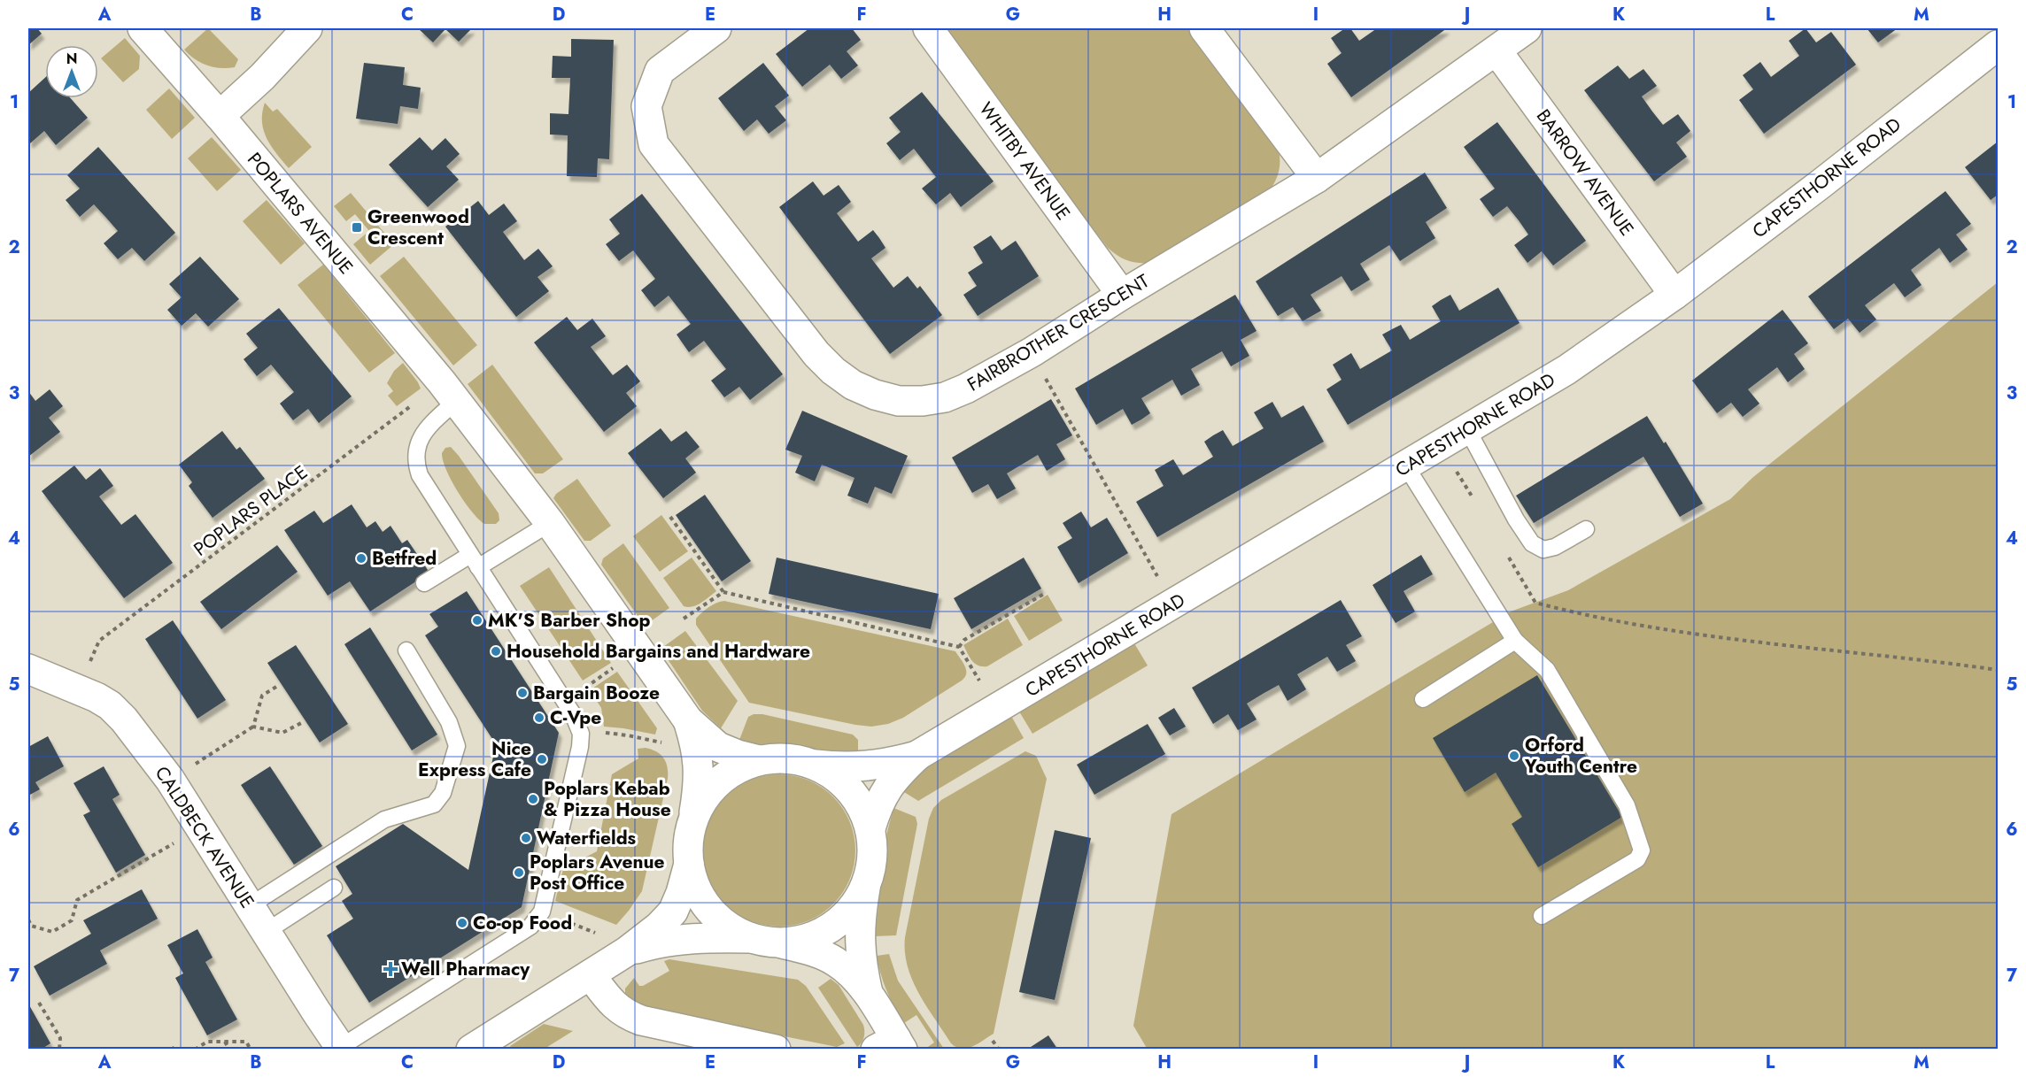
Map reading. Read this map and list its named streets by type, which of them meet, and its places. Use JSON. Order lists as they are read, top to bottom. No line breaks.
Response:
{"streets":{"street":["WHITBY AVENUE","BARROW AVENUE","CAPESTHORNE ROAD","POPLARS AVENUE","FAIRBROTHER CRESCENT","CALDBECK AVENUE"],"path":["POPLARS PLACE"]},"crossings":[["WHITBY AVENUE","FAIRBROTHER CRESCENT"],["BARROW AVENUE","CAPESTHORNE ROAD"],["BARROW AVENUE","FAIRBROTHER CRESCENT"],["CAPESTHORNE ROAD","POPLARS AVENUE"],["POPLARS AVENUE","POPLARS PLACE"]],"places":{"transit":["Greenwood Crescent"],"other":["Betfred","MK'S Barber Shop","Household Bargains and Hardware","Bargain Booze","C-Vpe","Orford Youth Centre","Nice Express Cafe","Poplars Kebab & Pizza House","Waterfields","Poplars Avenue Post Office","Co-op Food"],"health":["Well Pharmacy"]},"north":"top","grid":{"columns":["A","B","C","D","E","F","G","H","I","J","K","L","M"],"rows":["1","2","3","4","5","6","7"]}}
